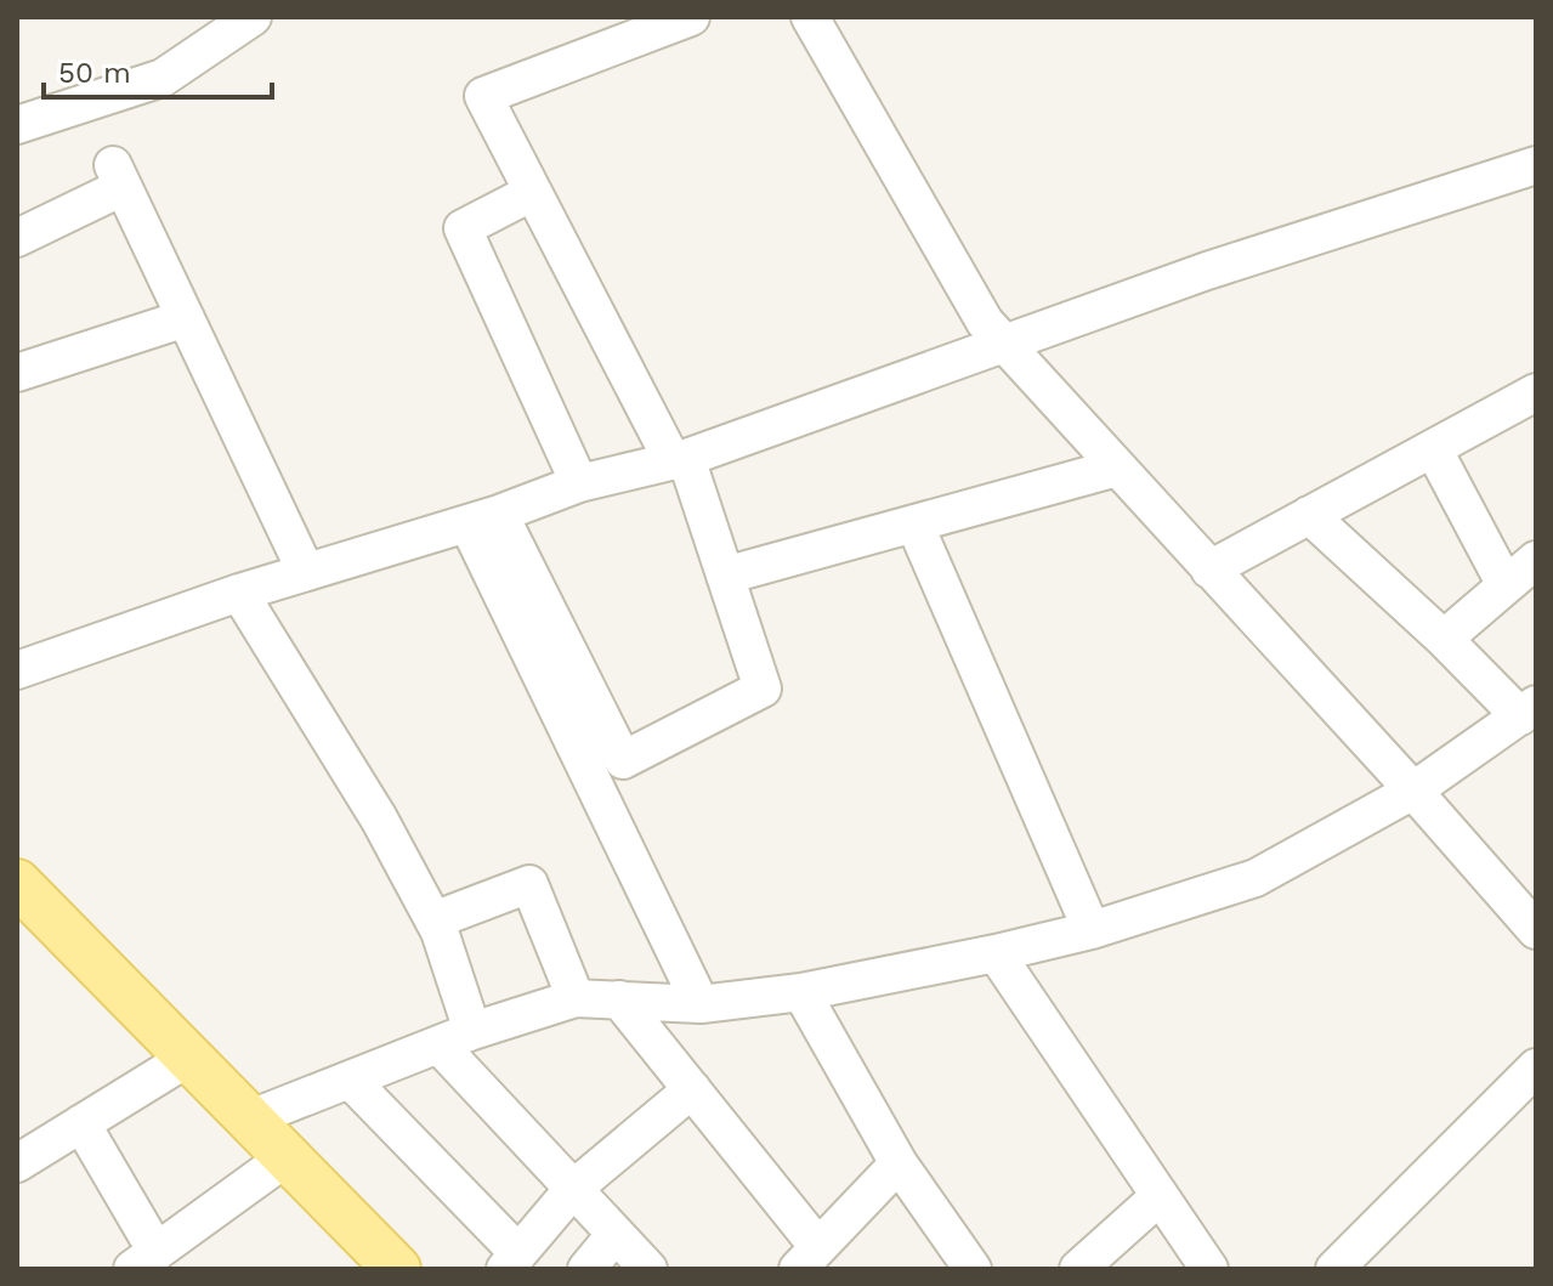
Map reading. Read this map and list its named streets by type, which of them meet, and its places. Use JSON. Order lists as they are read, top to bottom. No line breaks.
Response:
{"scale_bar":"50 m"}
